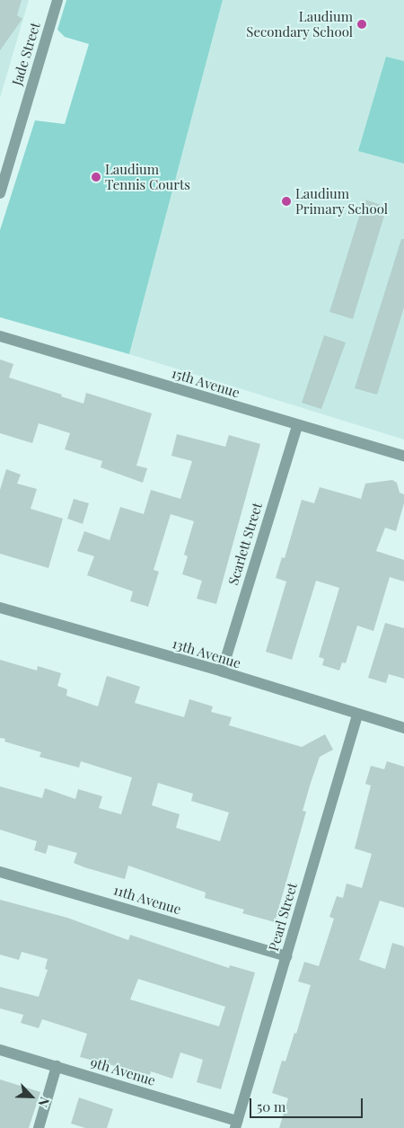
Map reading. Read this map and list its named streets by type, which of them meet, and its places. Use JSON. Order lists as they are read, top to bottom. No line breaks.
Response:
{"streets":{"street":["Jade Street","15th Avenue","Scarlett Street","13th Avenue","11th Avenue","Pearl Street","9th Avenue"]},"crossings":[["15th Avenue","Scarlett Street"],["Scarlett Street","13th Avenue"],["13th Avenue","Pearl Street"],["11th Avenue","Pearl Street"],["Pearl Street","9th Avenue"]],"places":["Laudium Secondary School","Laudium Tennis Courts","Laudium Primary School"],"scale_bar":"50 m","north":"bottom right"}
